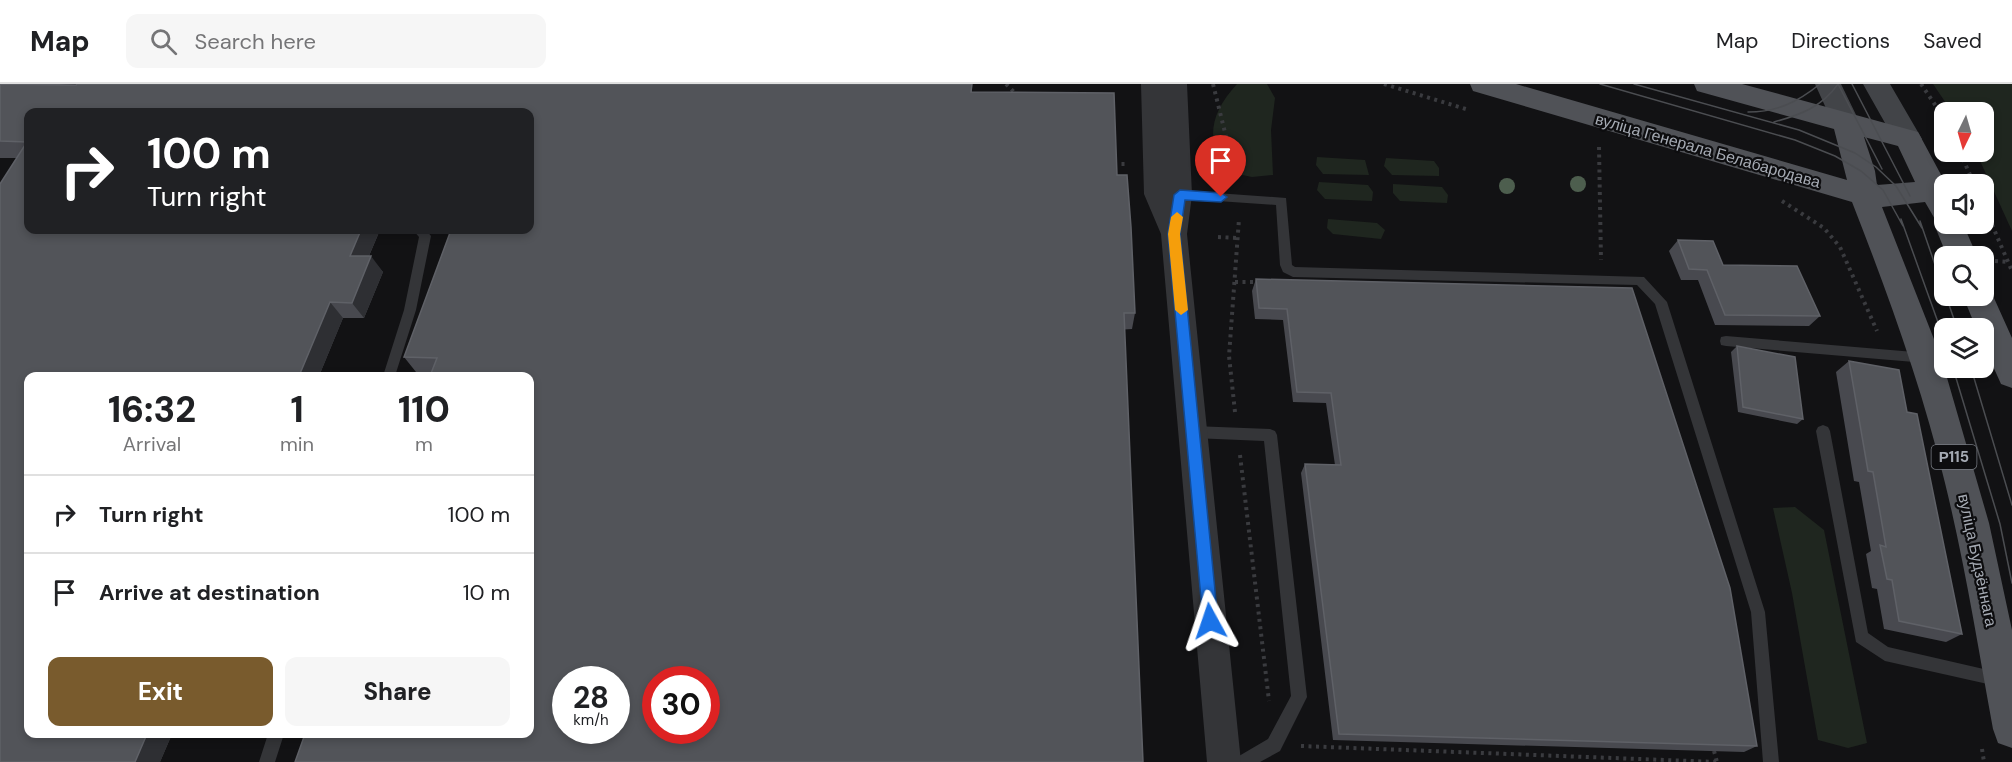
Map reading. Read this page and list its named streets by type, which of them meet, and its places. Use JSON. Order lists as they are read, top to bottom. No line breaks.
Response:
{"streets":{"main road":["вуліца Генерала Белабародава","Р115","вуліца Будзённага"]},"crossings":[["вуліца Генерала Белабародава","вуліца Будзённага"]],"north":"bottom","page":{"header":"Map","search":"Search here","nav":["Map","Directions","Saved"],"turn":["100 m","Turn right"],"eta":["16:32","Arrival","1","min","110","m"],"list":[{"name":"Turn right","value":"100 m"},{"name":"Arrive at destination","value":"10 m"}],"buttons":["Exit","Share"],"speed":"28 km/h","limit":"30"}}
